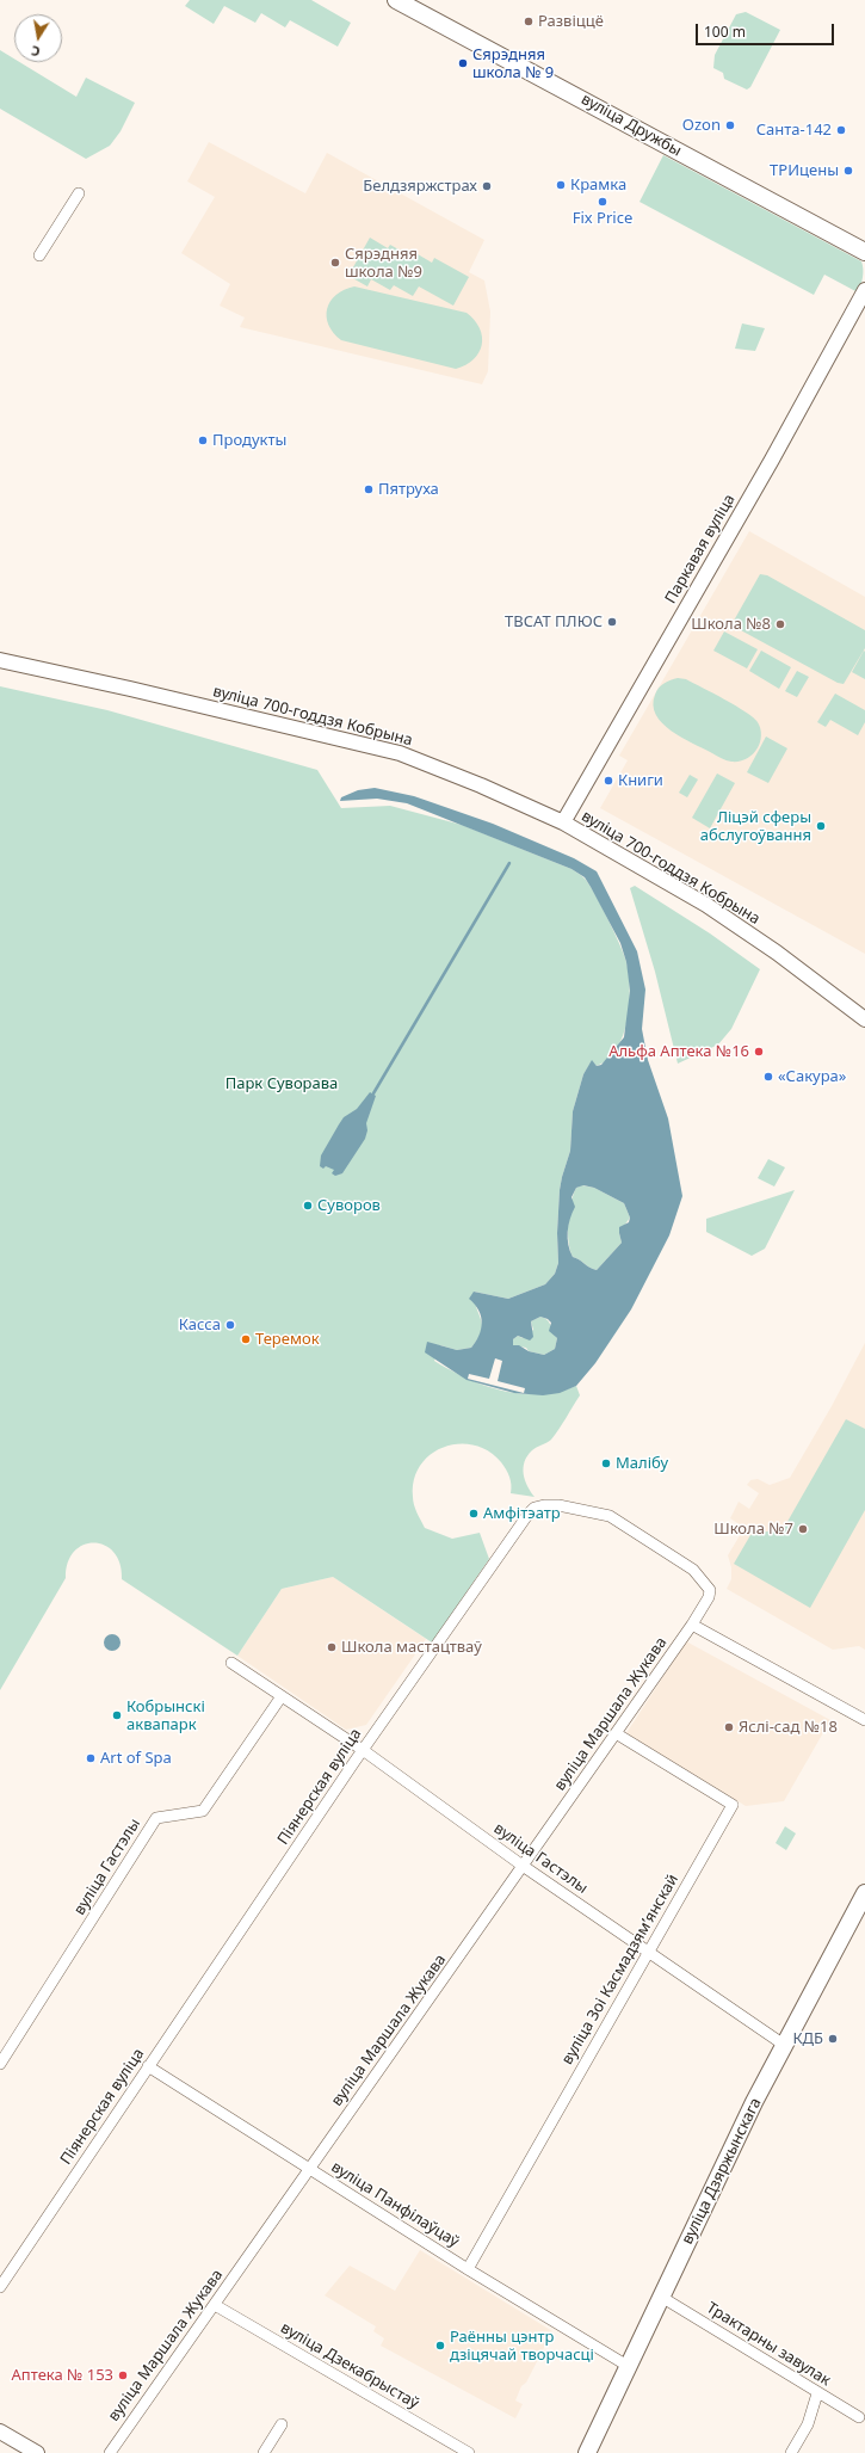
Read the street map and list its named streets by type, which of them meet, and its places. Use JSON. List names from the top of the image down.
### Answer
{
  "streets": {
    "main road": ["вуліца Дружбы", "вуліца Дзяржынскага"],
    "street": [
      "Паркавая вуліца",
      "вуліца 700-годдзя Кобрына",
      "вуліца Маршала Жукава",
      "Піянерская вуліца",
      "вуліца Гастэлы",
      "вуліца Зоі Касмадзямʼянскай",
      "вуліца Панфілаўцаў",
      "Трактарны завулак",
      "вуліца Дзекабрыстаў"
    ]
  },
  "crossings": [
    ["Паркавая вуліца", "вуліца 700-годдзя Кобрына"],
    ["вуліца Маршала Жукава", "Піянерская вуліца"],
    ["вуліца Маршала Жукава", "вуліца Гастэлы"],
    ["вуліца Маршала Жукава", "вуліца Зоі Касмадзямʼянскай"],
    ["вуліца Маршала Жукава", "вуліца Панфілаўцаў"],
    ["вуліца Маршала Жукава", "вуліца Дзекабрыстаў"],
    ["Піянерская вуліца", "вуліца Гастэлы"],
    ["Піянерская вуліца", "вуліца Панфілаўцаў"],
    ["вуліца Гастэлы", "вуліца Зоі Касмадзямʼянскай"],
    ["вуліца Гастэлы", "вуліца Дзяржынскага"],
    ["вуліца Зоі Касмадзямʼянскай", "вуліца Панфілаўцаў"],
    ["вуліца Дзяржынскага", "вуліца Панфілаўцаў"],
    ["вуліца Дзяржынскага", "Трактарны завулак"]
  ],
  "parks": ["Парк Суворава"],
  "places": [
    "Развіццё",
    "Сярэдняя школа № 9",
    "Ozon",
    "Санта-142",
    "ТРИцены",
    "Крамка",
    "Белдзяржстрах",
    "Fix Price",
    "Сярэдняя школа №9",
    "Продукты",
    "Пятруха",
    "ТВСАТ ПЛЮС",
    "Школа №8",
    "Книги",
    "Ліцэй сферы абслугоўвання",
    "Альфа Аптека №16",
    "«Сакура»",
    "Суворов",
    "Касса",
    "Теремок",
    "Малібу",
    "Амфітэатр",
    "Школа №7",
    "Школа мастацтваў",
    "Кобрынскі аквапарк",
    "Яслі-сад №18",
    "Art of Spa",
    "КДБ",
    "Раённы цэнтр дзіцячай творчасці",
    "Аптека № 153"
  ],
  "scale_bar": "100 m",
  "north": "bottom"
}
